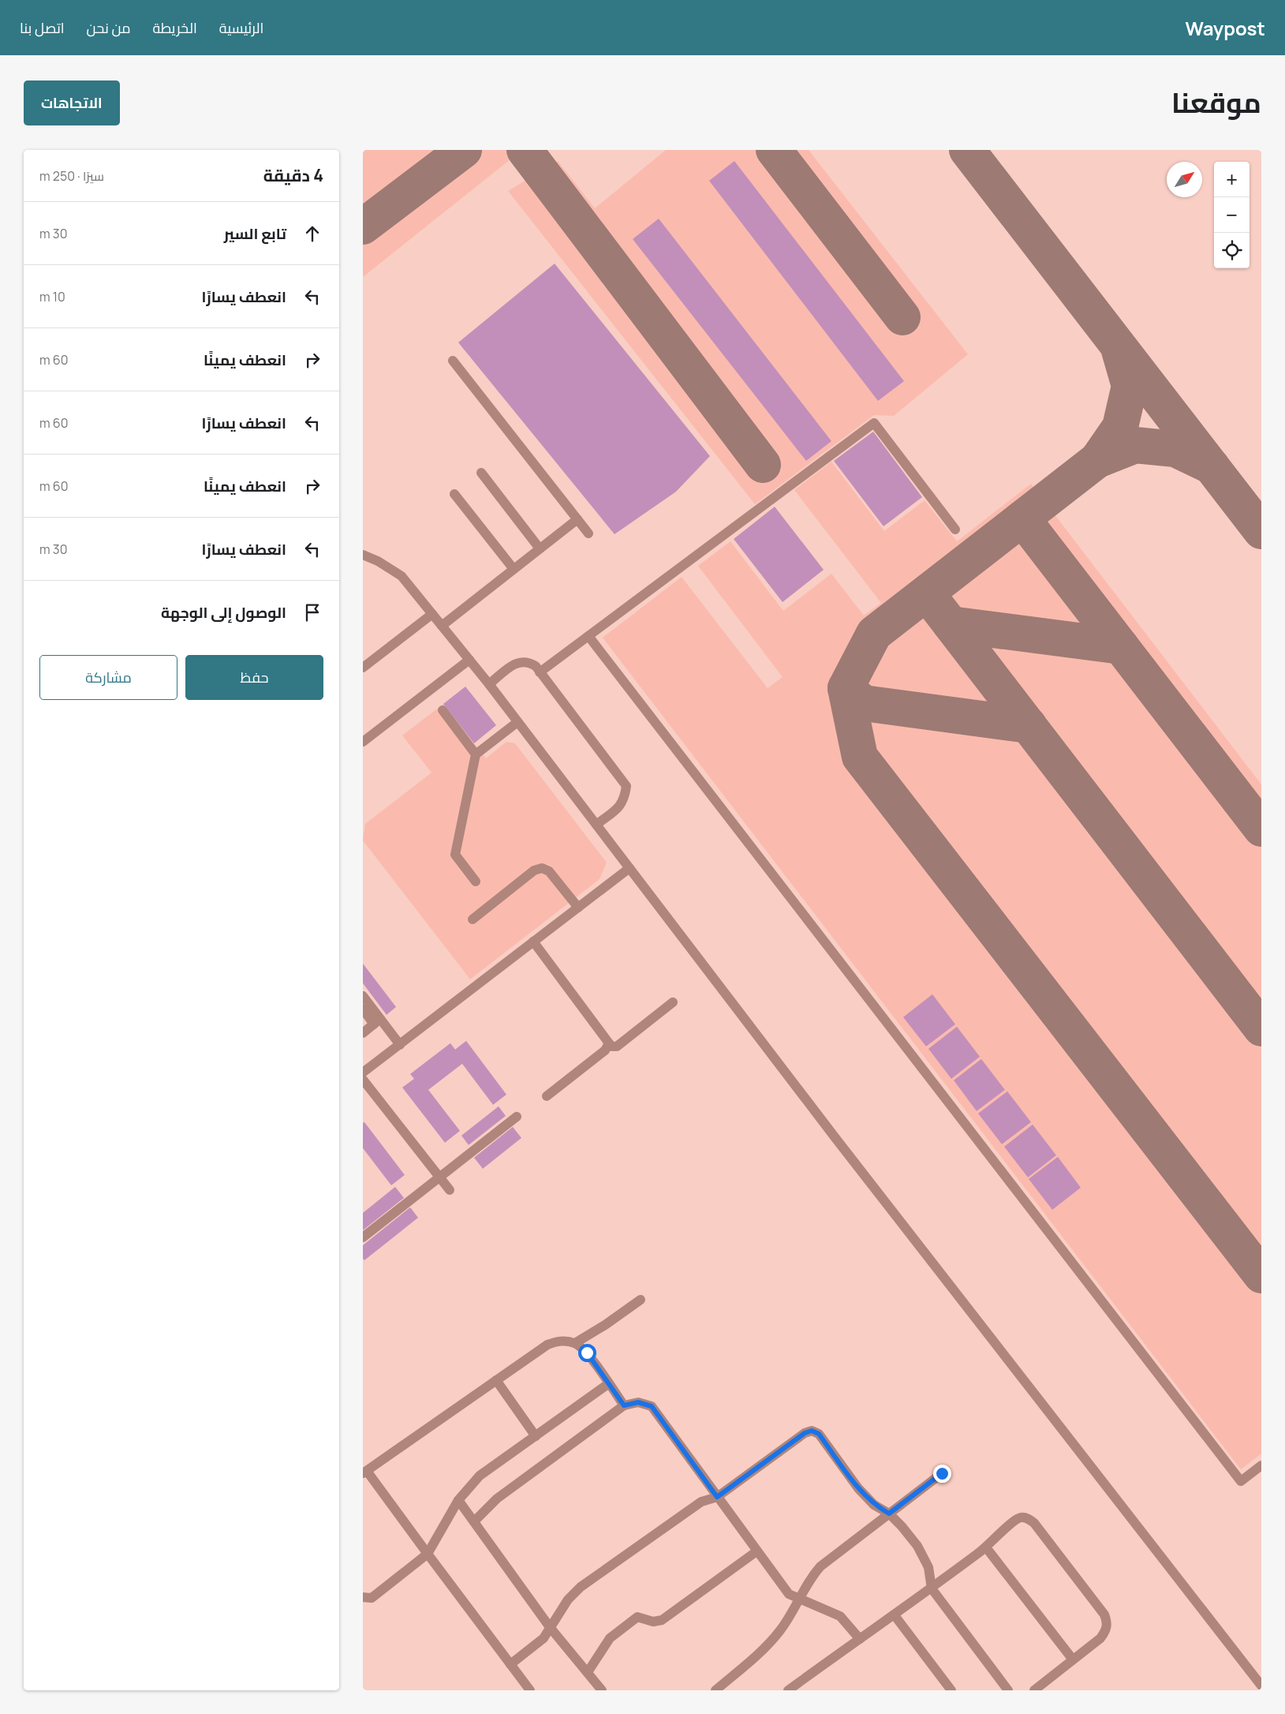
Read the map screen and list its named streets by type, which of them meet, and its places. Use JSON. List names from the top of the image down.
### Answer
{
  "north": "top right",
  "page": {
    "header": "Waypost",
    "nav": [
      "الرئيسية",
      "الخريطة",
      "من نحن",
      "اتصل بنا"
    ],
    "title": "موقعنا",
    "buttons": [
      "الاتجاهات",
      ["حفظ", "مشاركة"]
    ],
    "heading": ["4 دقيقة", "سيرًا · 250 m"],
    "map_buttons": ["+", "−"],
    "list": [
      ["تابع السير", "30 m"],
      ["انعطف يسارًا", "10 m"],
      ["انعطف يمينًا", "60 m"],
      ["انعطف يسارًا", "60 m"],
      ["انعطف يمينًا", "60 m"],
      ["انعطف يسارًا", "30 m"],
      "الوصول إلى الوجهة"
    ]
  }
}
